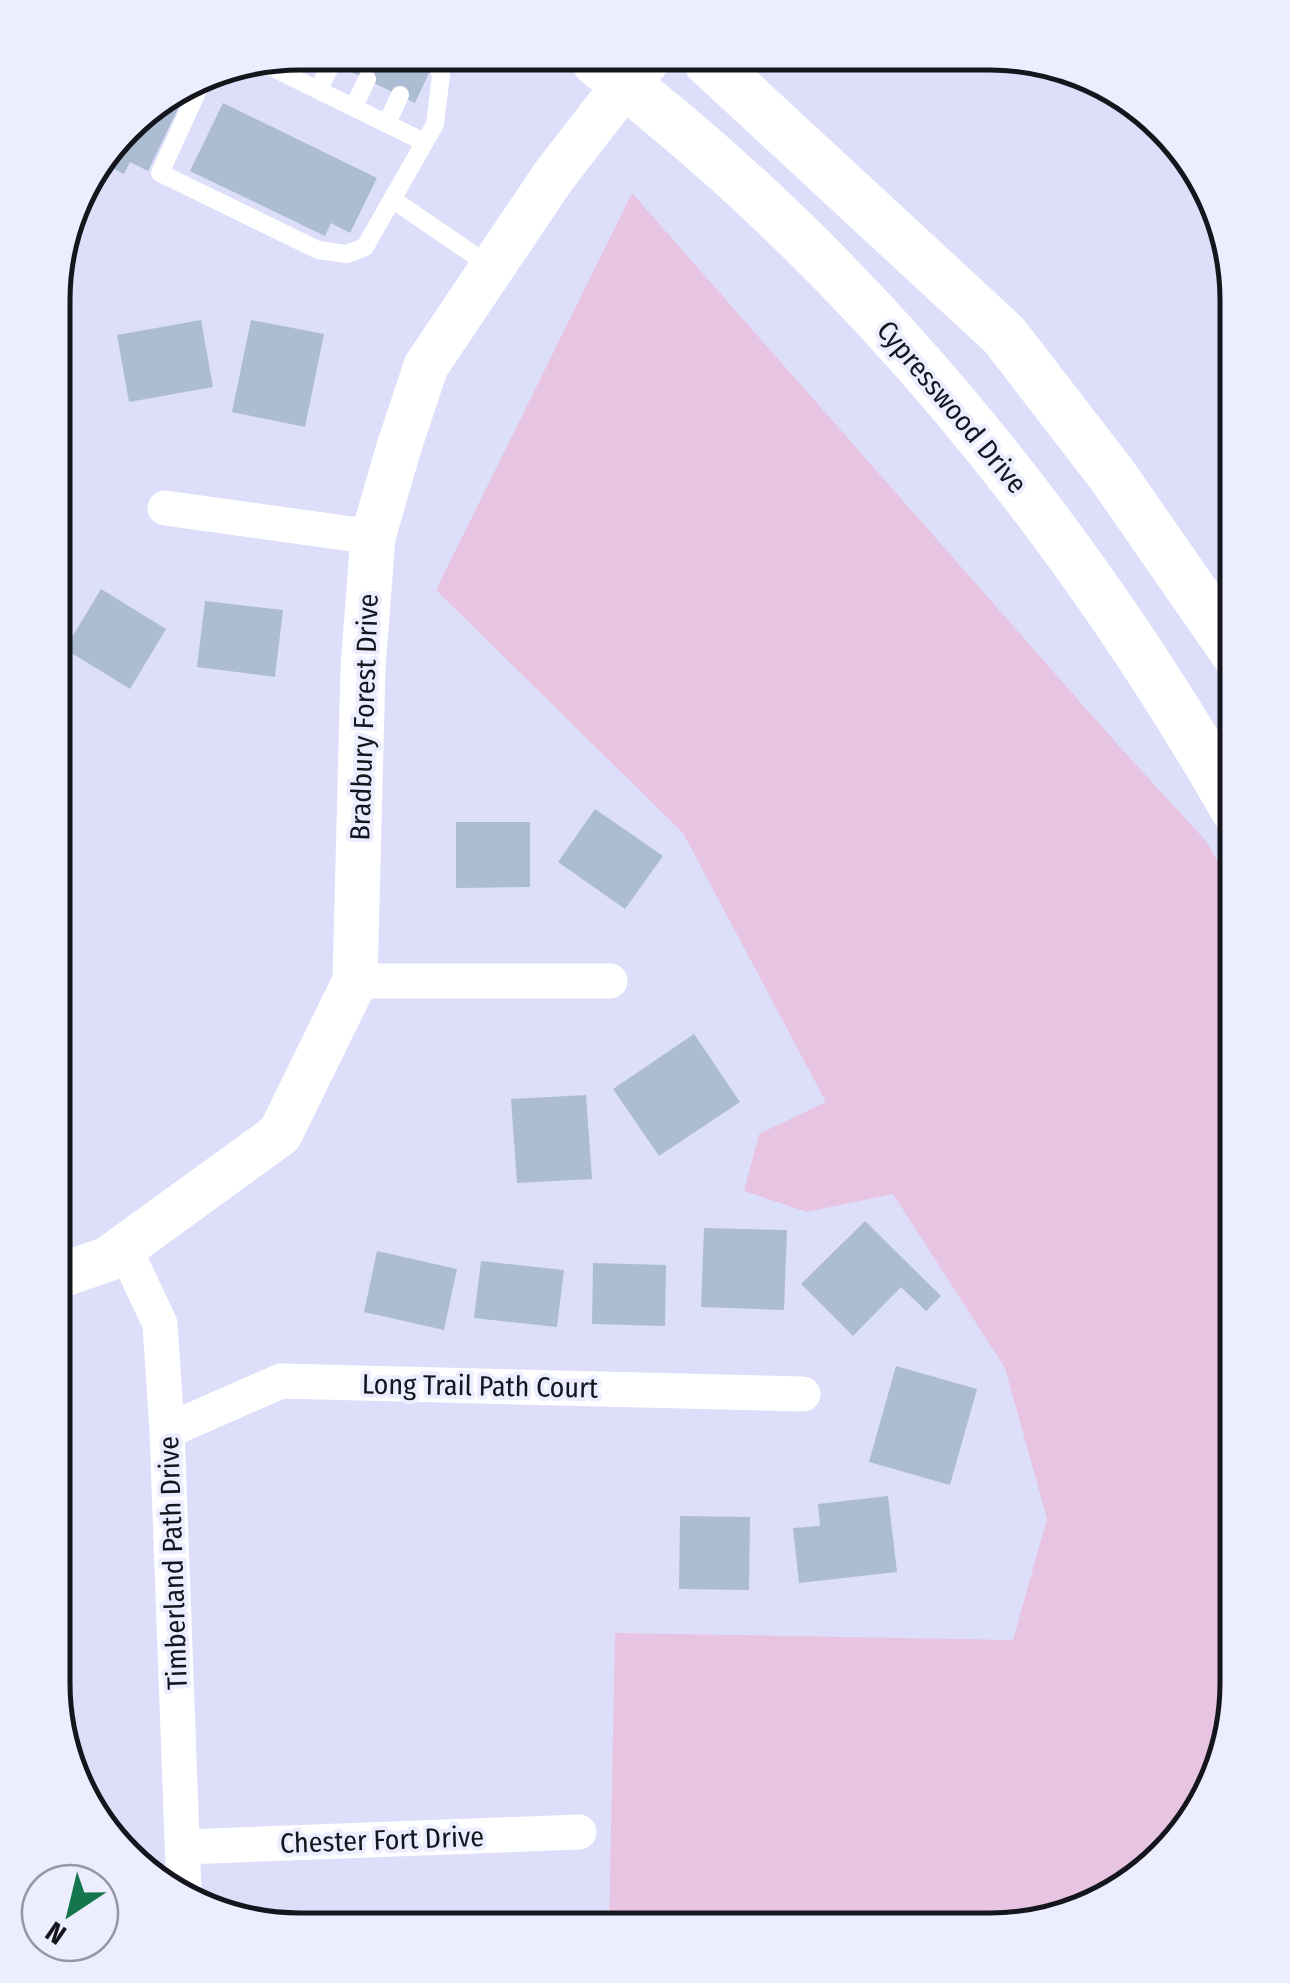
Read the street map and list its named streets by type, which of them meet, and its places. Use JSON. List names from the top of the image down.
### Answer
{
  "streets": {
    "main road": ["Cypresswood Drive"],
    "street": [
      "Bradbury Forest Drive",
      "Long Trail Path Court",
      "Timberland Path Drive",
      "Chester Fort Drive"
    ]
  },
  "crossings": [
    ["Bradbury Forest Drive", "Timberland Path Drive"],
    ["Long Trail Path Court", "Timberland Path Drive"],
    ["Timberland Path Drive", "Chester Fort Drive"]
  ],
  "north": "bottom left"
}
